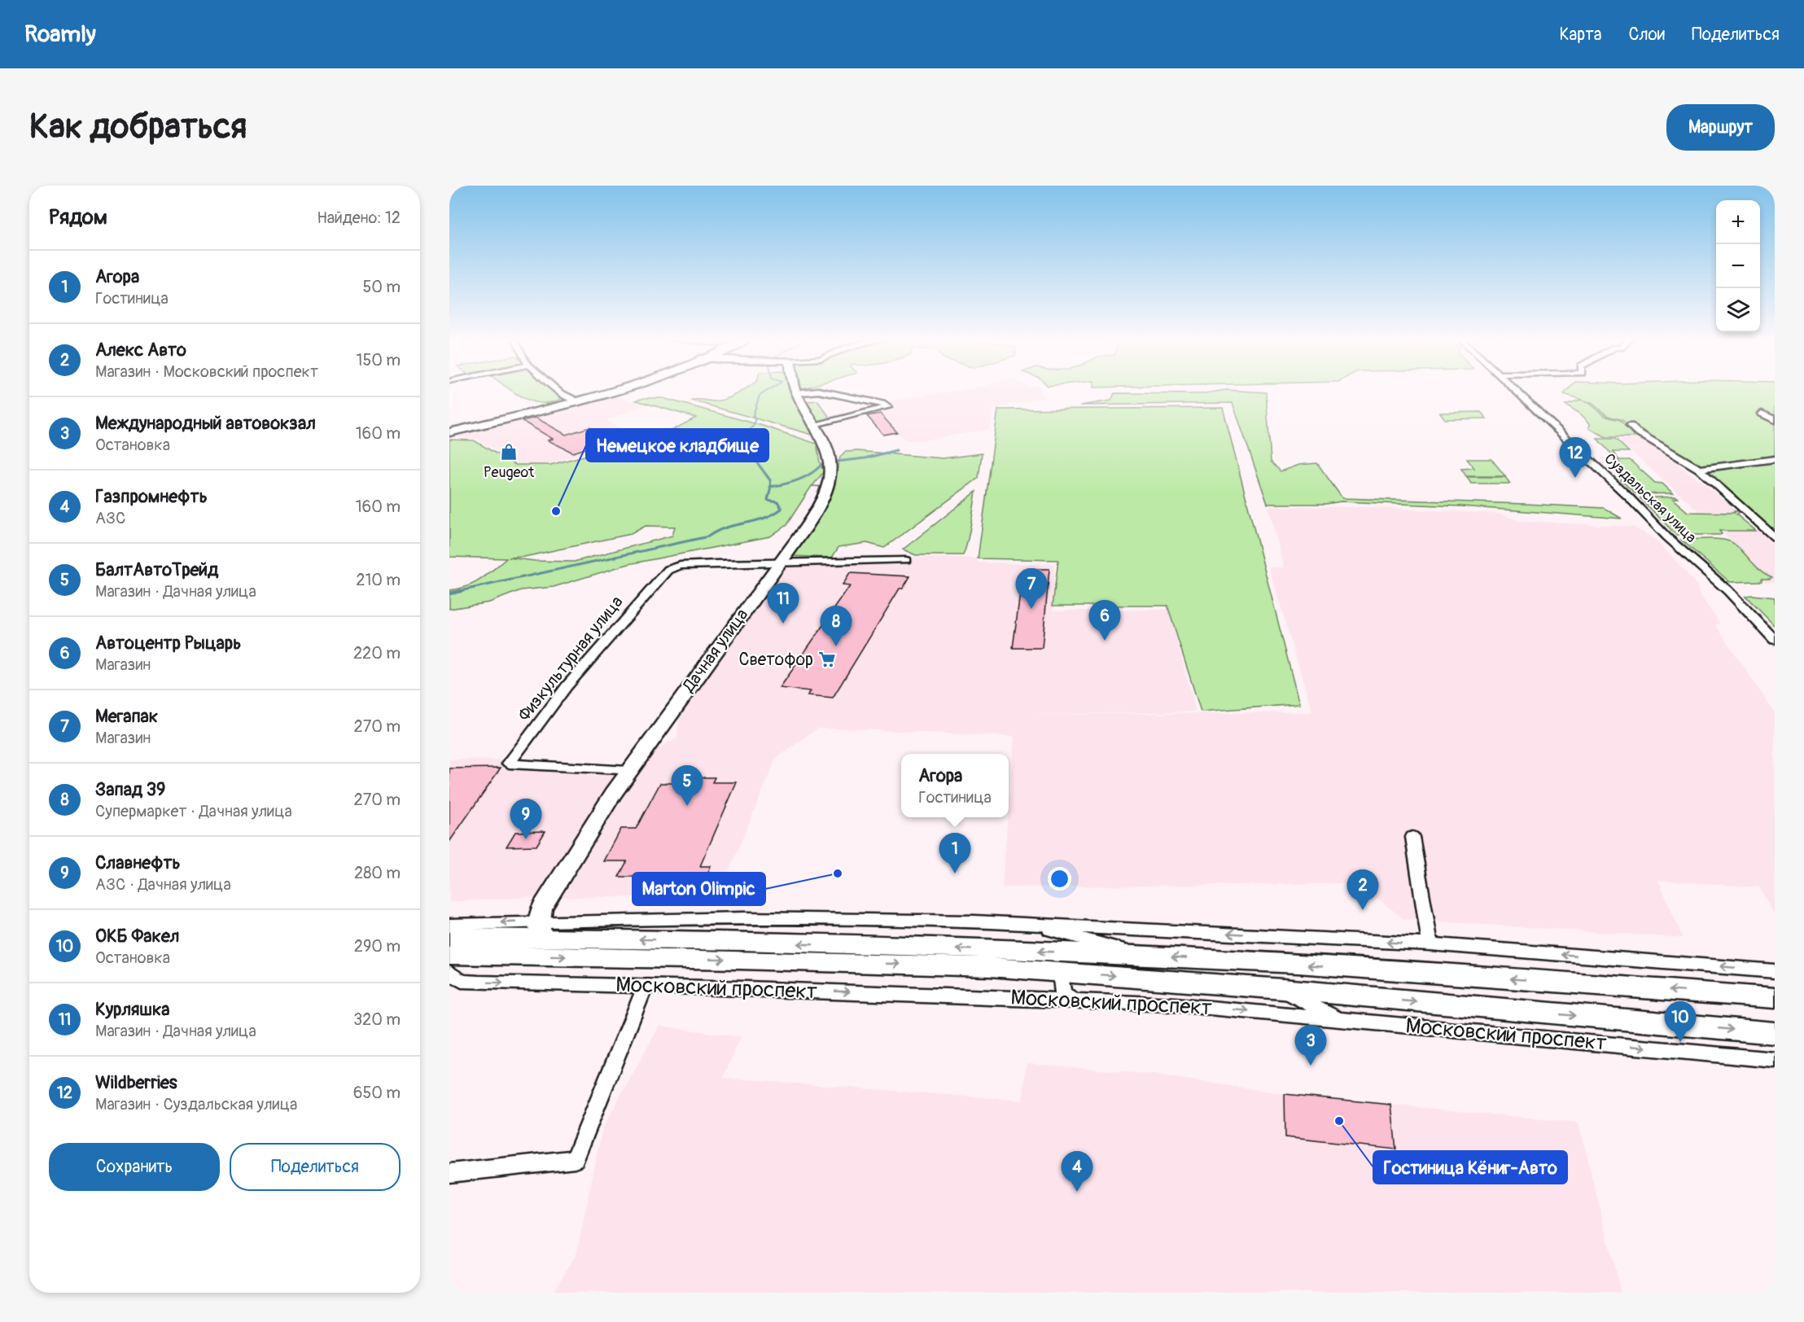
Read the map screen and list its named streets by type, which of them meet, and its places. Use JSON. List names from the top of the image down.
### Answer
{
  "streets": {
    "main road": ["Московский проспект"],
    "street": ["Суздальская улица", "Дачная улица", "Физкультурная улица"]
  },
  "crossings": [
    ["Дачная улица", "Физкультурная улица"]
  ],
  "places": {
    "shop": ["Peugeot"],
    "other": ["Немецкое кладбище", "Marton Olimpic", "Гостиница Кёниг-Авто"],
    "supermarket": ["Светофор"]
  },
  "page": {
    "header": "Roamly",
    "nav": ["Карта", "Слои", "Поделиться"],
    "buttons": [
      "Маршрут",
      ["Сохранить", "Поделиться"]
    ],
    "title": "Как добраться",
    "heading": ["Рядом", "Найдено: 12"],
    "map_buttons": ["+", "−"],
    "list": [
      {
        "mark": "1",
        "name": "Агора",
        "note": "Гостиница",
        "value": "50 m"
      },
      {
        "mark": "2",
        "name": "Алекс Авто",
        "note": "Магазин · Московский проспект",
        "value": "150 m"
      },
      {
        "mark": "3",
        "name": "Международный автовокзал",
        "note": "Остановка",
        "value": "160 m"
      },
      {
        "mark": "4",
        "name": "Газпромнефть",
        "note": "АЗС",
        "value": "160 m"
      },
      {
        "mark": "5",
        "name": "БалтАвтоТрейд",
        "note": "Магазин · Дачная улица",
        "value": "210 m"
      },
      {
        "mark": "6",
        "name": "Автоцентр Рыцарь",
        "note": "Магазин",
        "value": "220 m"
      },
      {
        "mark": "7",
        "name": "Мегапак",
        "note": "Магазин",
        "value": "270 m"
      },
      {
        "mark": "8",
        "name": "Запад 39",
        "note": "Супермаркет · Дачная улица",
        "value": "270 m"
      },
      {
        "mark": "9",
        "name": "Славнефть",
        "note": "АЗС · Дачная улица",
        "value": "280 m"
      },
      {
        "mark": "10",
        "name": "ОКБ Факел",
        "note": "Остановка",
        "value": "290 m"
      },
      {
        "mark": "11",
        "name": "Курляшка",
        "note": "Магазин · Дачная улица",
        "value": "320 m"
      },
      {
        "mark": "12",
        "name": "Wildberries",
        "note": "Магазин · Суздальская улица",
        "value": "650 m"
      }
    ],
    "pins": [
      "12",
      "7",
      "11",
      "6",
      "8",
      "5",
      "9",
      "1",
      "2",
      "10",
      "3",
      "4"
    ],
    "popup": ["Агора", "Гостиница"]
  }
}
